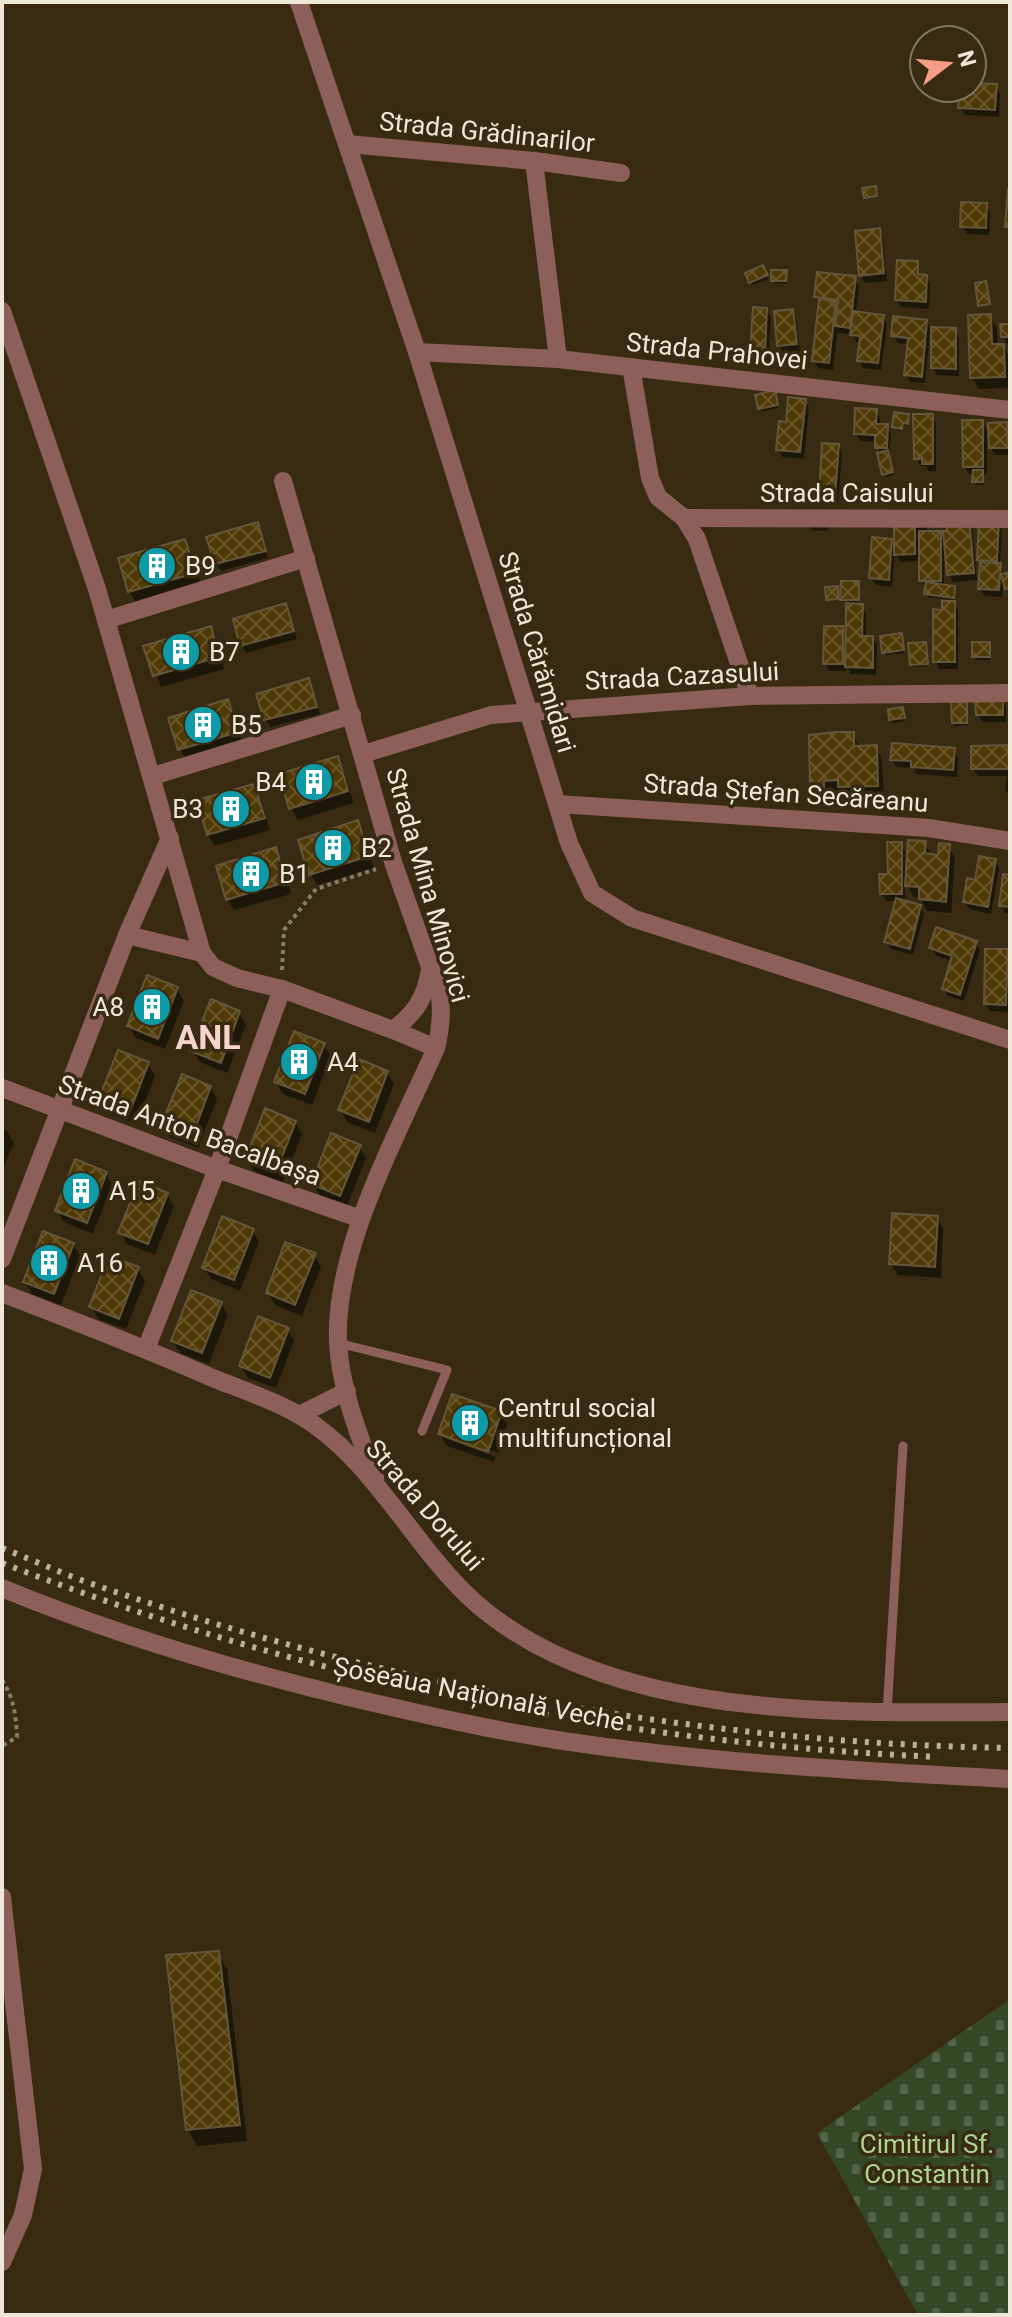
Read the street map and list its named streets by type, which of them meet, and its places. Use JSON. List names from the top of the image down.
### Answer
{
  "streets": {
    "street": [
      "Strada Grădinarilor",
      "Strada Prahovei",
      "Strada Caisului",
      "Strada Cărămidari",
      "Strada Cazasului",
      "Strada Ștefan Secăreanu",
      "Strada Mina Minovici",
      "Strada Anton Bacalbașa",
      "Strada Dorului",
      "Șoseaua Națională Veche"
    ]
  },
  "crossings": [
    ["Strada Grădinarilor", "Strada Cărămidari"],
    ["Strada Prahovei", "Strada Cărămidari"],
    ["Strada Cărămidari", "Strada Cazasului"],
    ["Strada Cărămidari", "Strada Ștefan Secăreanu"],
    ["Strada Cazasului", "Strada Mina Minovici"],
    ["Strada Mina Minovici", "Strada Anton Bacalbașa"],
    ["Strada Mina Minovici", "Strada Dorului"]
  ],
  "districts": ["ANL"],
  "parks": ["Cimitirul Sf. Constantin"],
  "places": {
    "building": [
      "B9",
      "B7",
      "B5",
      "B4",
      "B3",
      "B2",
      "B1",
      "A8",
      "A4",
      "A15",
      "A16",
      "Centrul social multifuncțional"
    ]
  },
  "north": "right"
}
